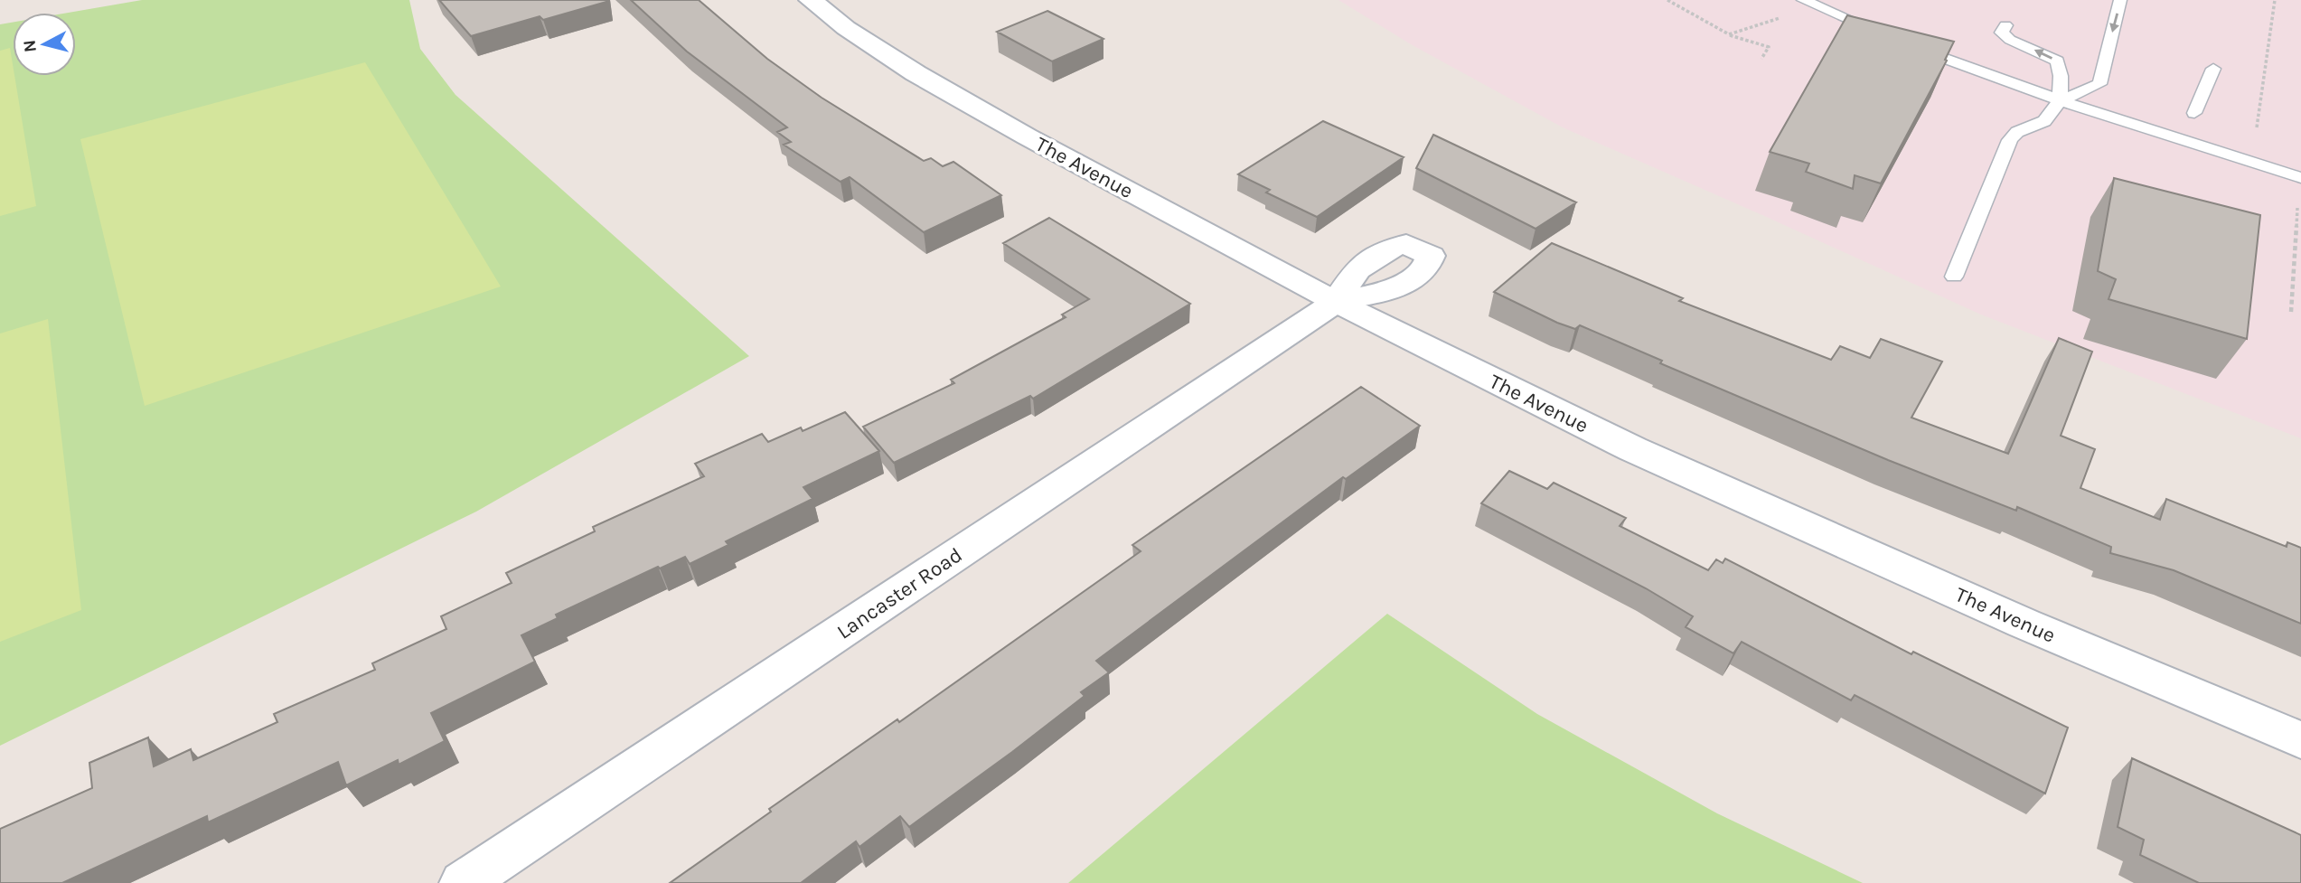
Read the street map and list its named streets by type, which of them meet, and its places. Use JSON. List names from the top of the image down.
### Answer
{
  "streets": {
    "street": ["The Avenue", "Lancaster Road"]
  },
  "crossings": [
    ["The Avenue", "Lancaster Road"]
  ],
  "north": "left"
}
